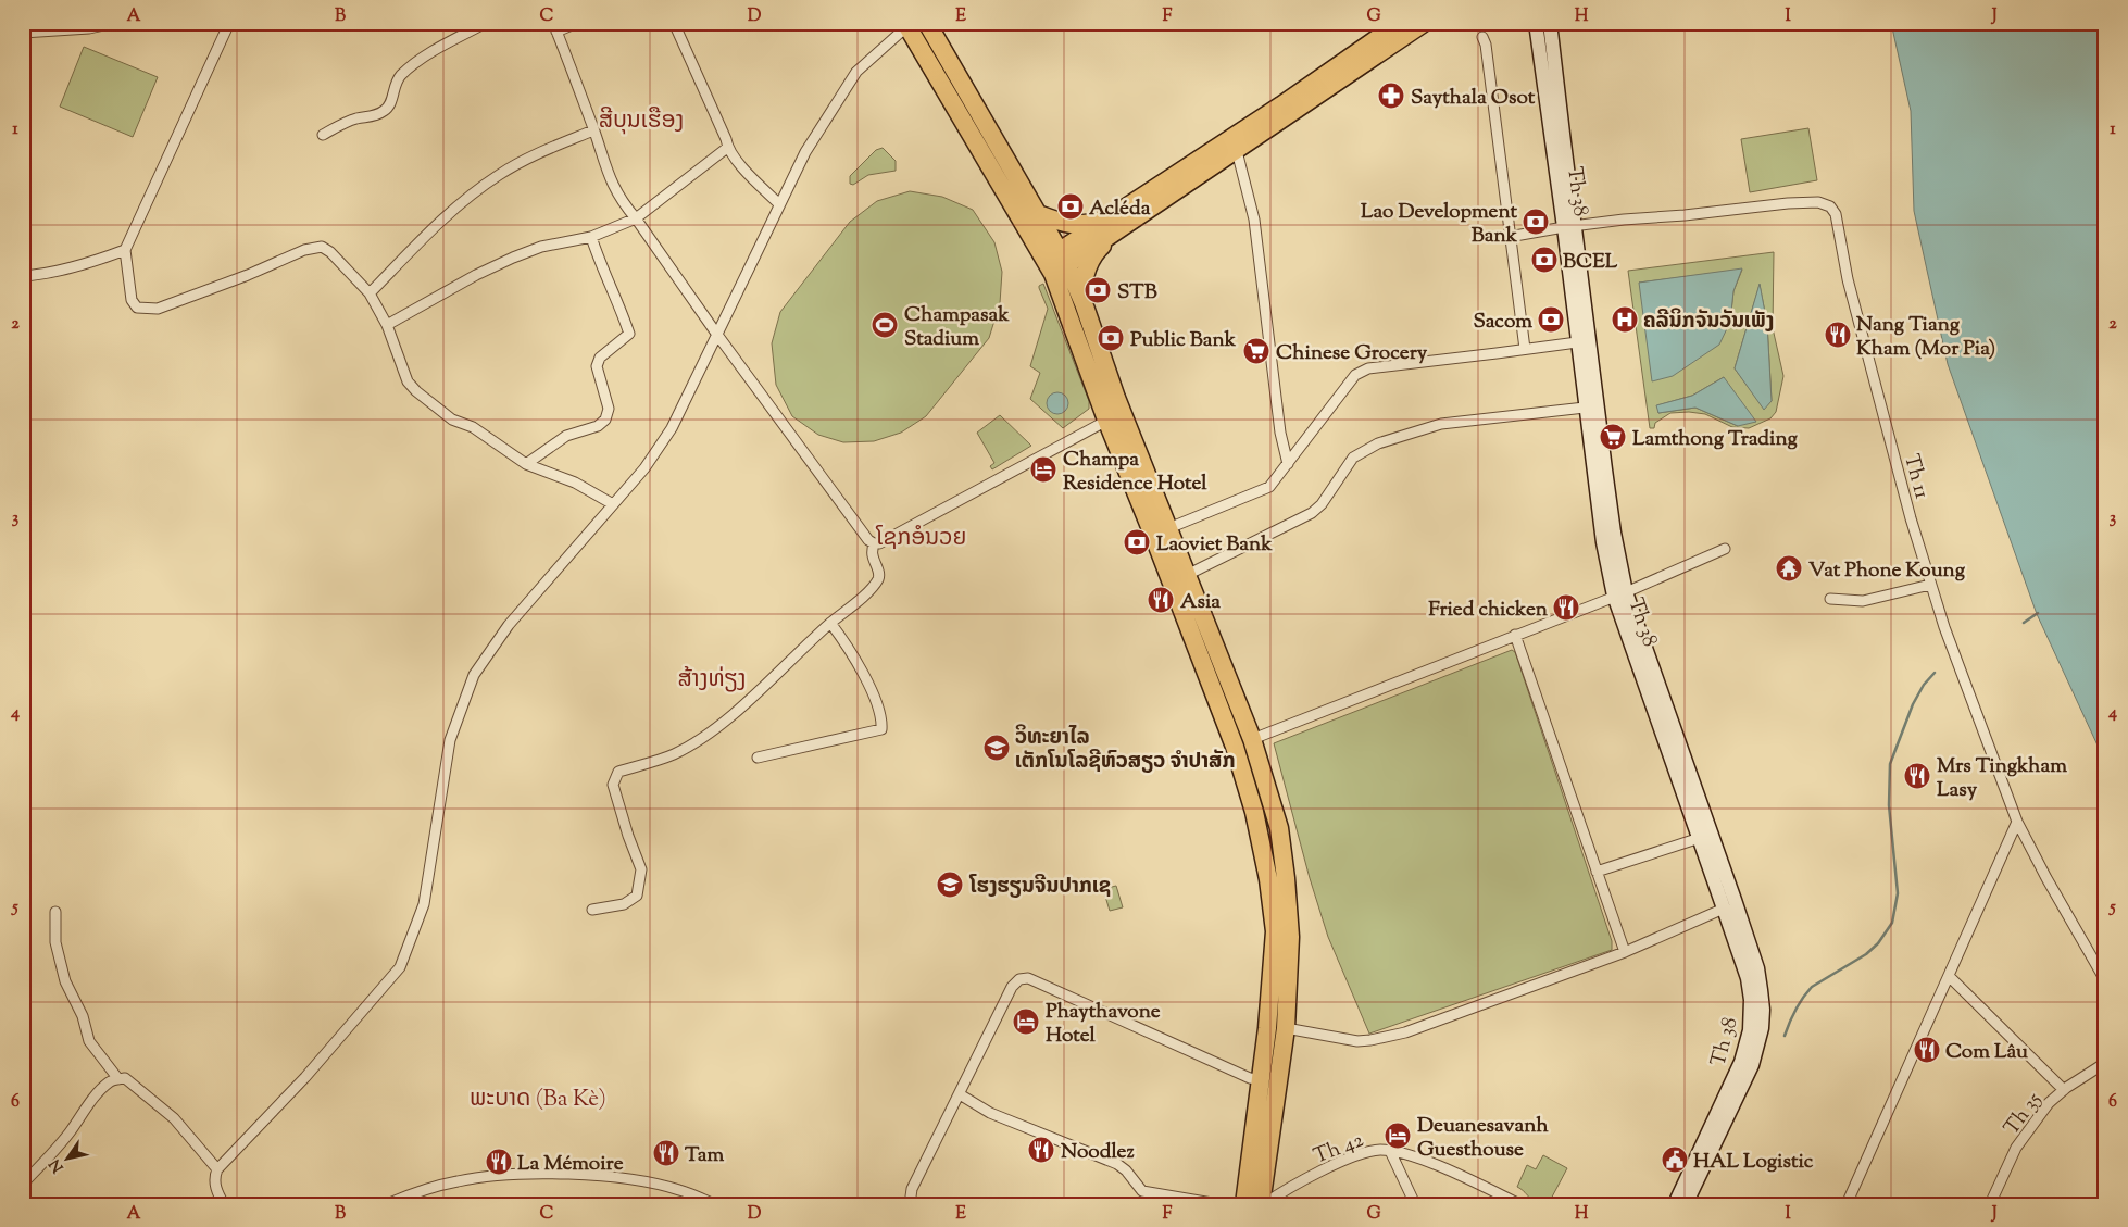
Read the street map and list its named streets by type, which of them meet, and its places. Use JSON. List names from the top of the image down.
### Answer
{
  "streets": {
    "street": [
      "Th 38",
      "Th 11",
      "Th 35",
      "Th 42"
    ]
  },
  "crossings": [
    ["Th 38", "Th 11"]
  ],
  "districts": [
    "ສີບຸນເຮືອງ",
    "ໂຊກອໍນວຍ",
    "ສ້າງທ່ຽງ",
    "ພະບາດ (Ba Kè)"
  ],
  "places": {
    "pharmacy": ["Saythala Osot"],
    "bank": [
      "Acléda",
      "Lao Development Bank",
      "BCEL",
      "STB",
      "Sacom",
      "Public Bank",
      "Laoviet Bank"
    ],
    "hospital": ["ຄລີນິກຈັນວັນເພັງ"],
    "sports": ["Champasak Stadium"],
    "restaurant": [
      "Nang Tiang Kham (Mor Pia)",
      "Asia",
      "Fried chicken",
      "Mrs Tingkham Lasy",
      "Com Lâu",
      "Noodlez",
      "Tam",
      "La Mémoire"
    ],
    "supermarket": ["Chinese Grocery", "Lamthong Trading"],
    "hotel": ["Champa Residence Hotel", "Phaythavone Hotel", "Deuanesavanh Guesthouse"],
    "temple": ["Vat Phone Koung"],
    "school or university": ["ວິທະຍາໄລ ເຕັກໂນໂລຊີຫົວສຽວ ຈຳປາສັກ", "ໂຮງຮຽນຈີນປາກເຊ"],
    "public building": ["HAL Logistic"]
  },
  "north": "bottom left",
  "grid": {
    "columns": [
      "A",
      "B",
      "C",
      "D",
      "E",
      "F",
      "G",
      "H",
      "I",
      "J"
    ],
    "rows": [
      "1",
      "2",
      "3",
      "4",
      "5",
      "6"
    ]
  }
}
